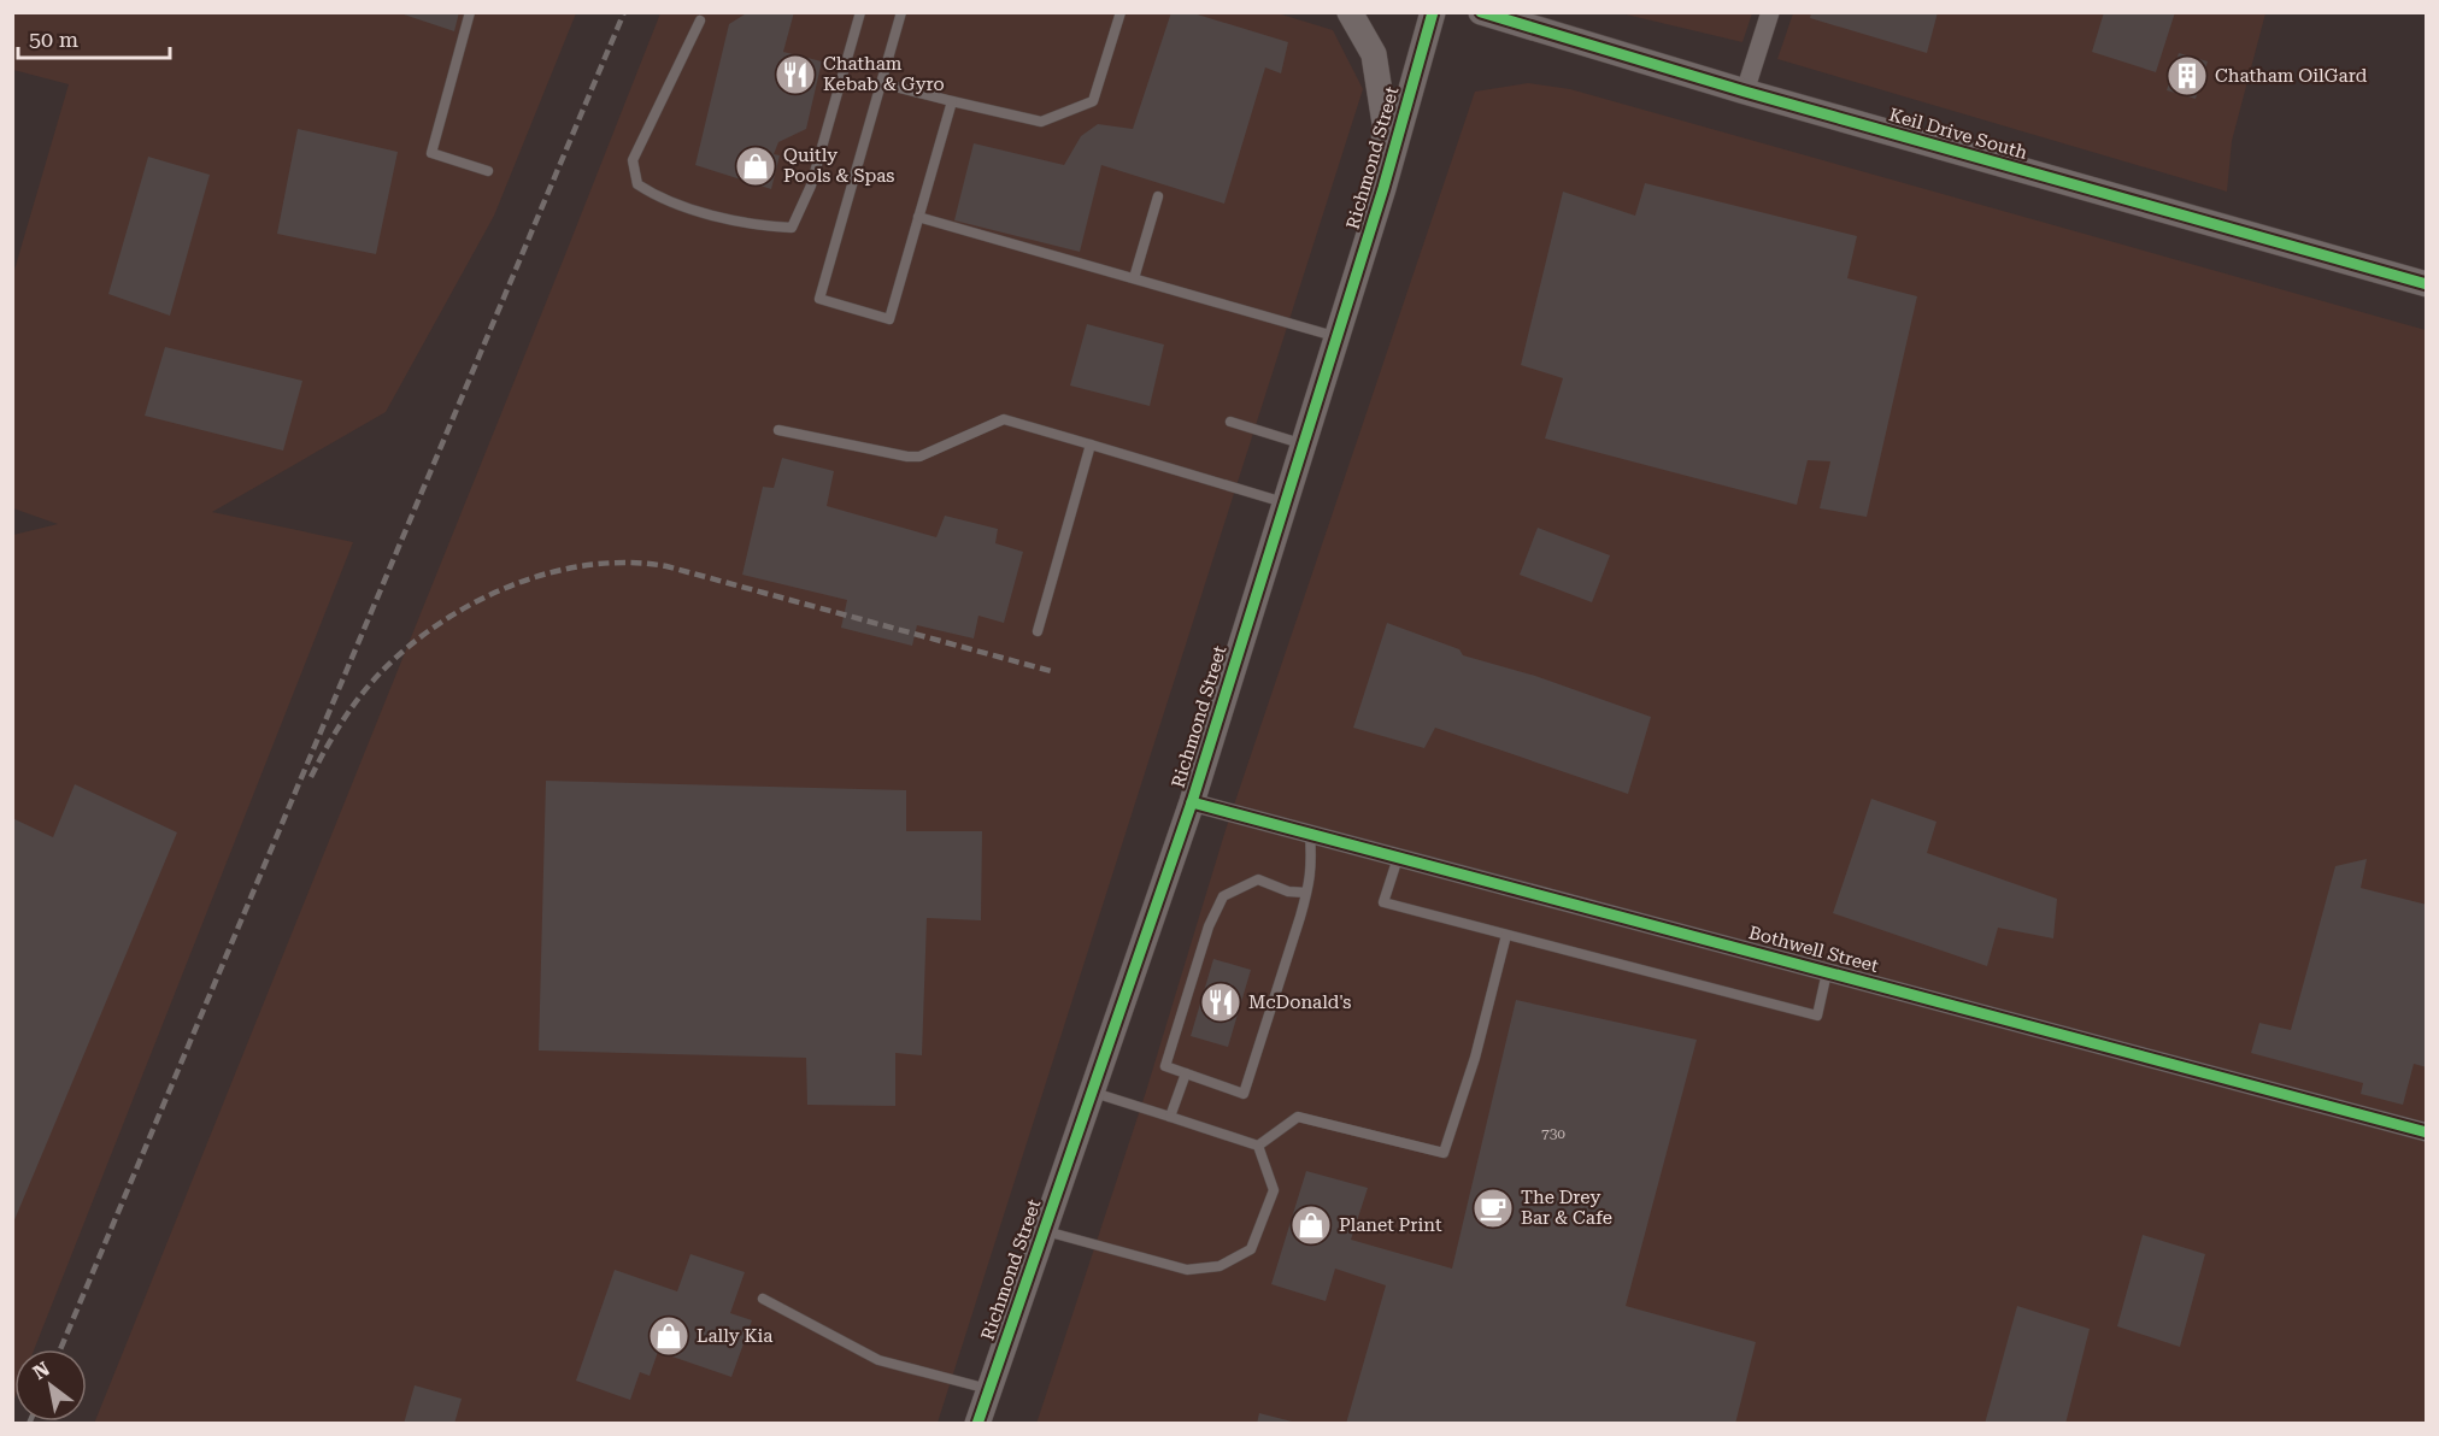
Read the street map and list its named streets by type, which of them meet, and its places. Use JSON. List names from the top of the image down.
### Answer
{
  "streets": {
    "main road": ["Keil Drive South", "Richmond Street"],
    "street": ["Bothwell Street"]
  },
  "crossings": [
    ["Richmond Street", "Bothwell Street"]
  ],
  "places": {
    "restaurant": ["Chatham Kebab & Gyro", "McDonald's"],
    "building": ["Chatham OilGard"],
    "shop": ["Quitly Pools & Spas", "Planet Print", "Lally Kia"],
    "cafe": ["The Drey Bar & Cafe"]
  },
  "house_numbers": ["730"],
  "scale_bar": "50 m",
  "north": "top left"
}
